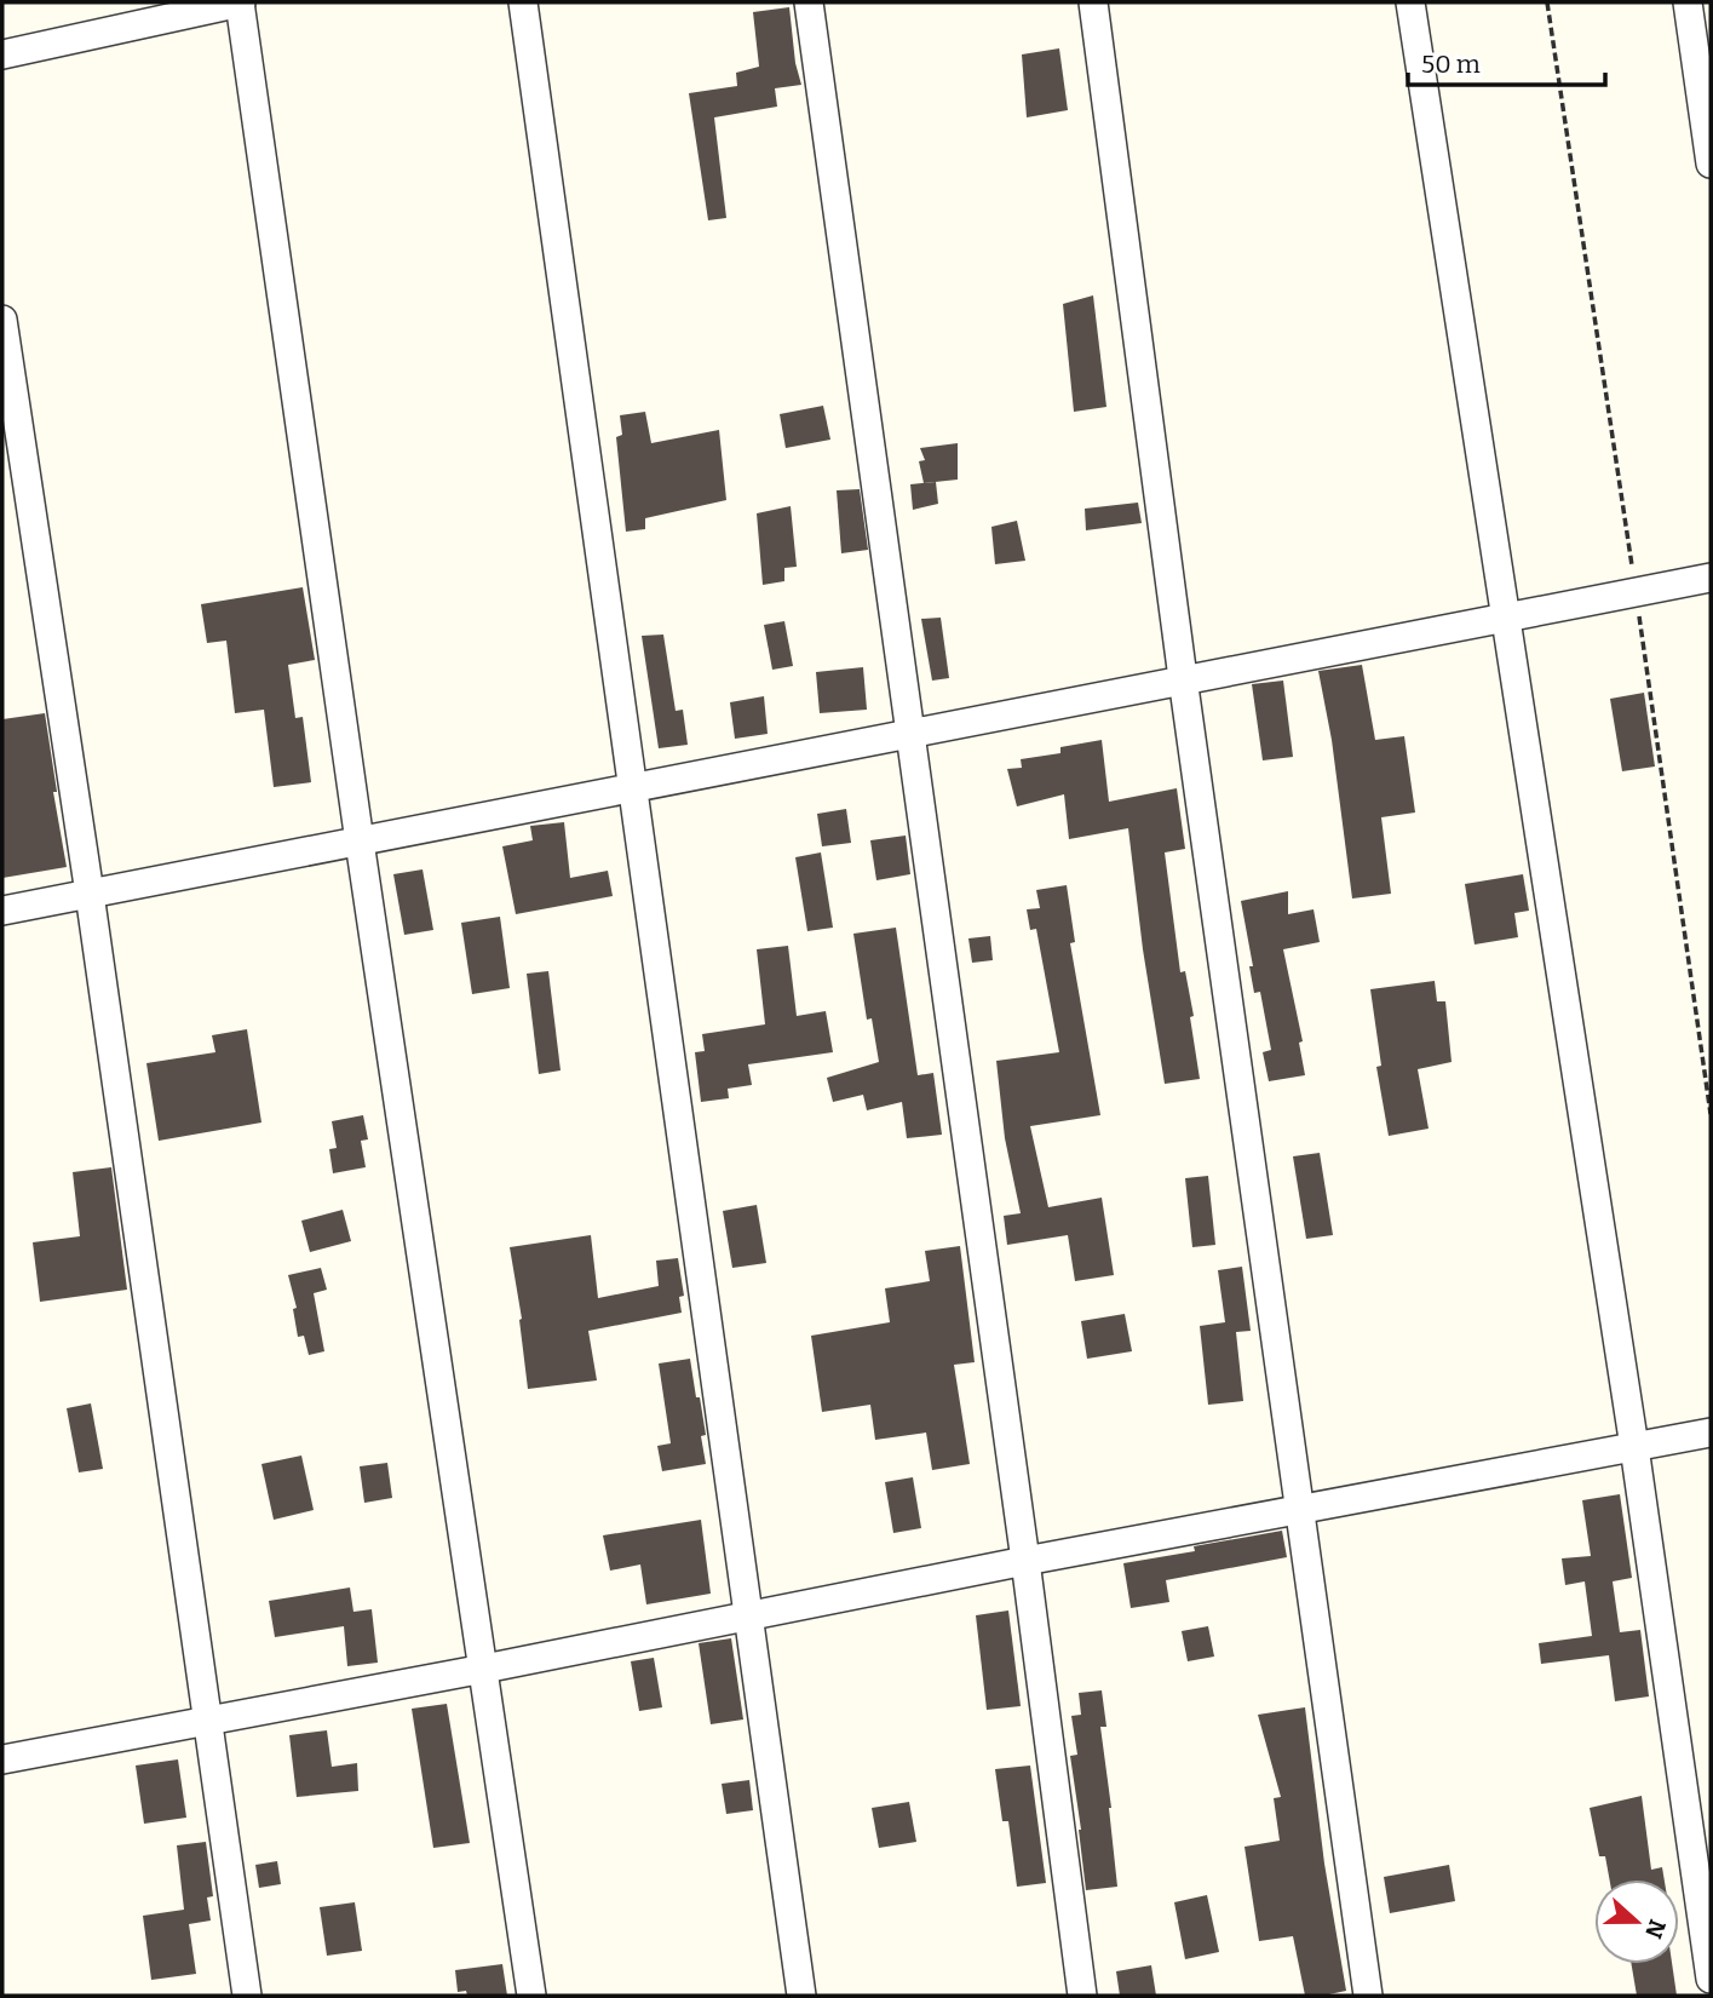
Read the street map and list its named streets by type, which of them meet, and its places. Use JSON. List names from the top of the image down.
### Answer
{
  "scale_bar": "50 m",
  "north": "right"
}
